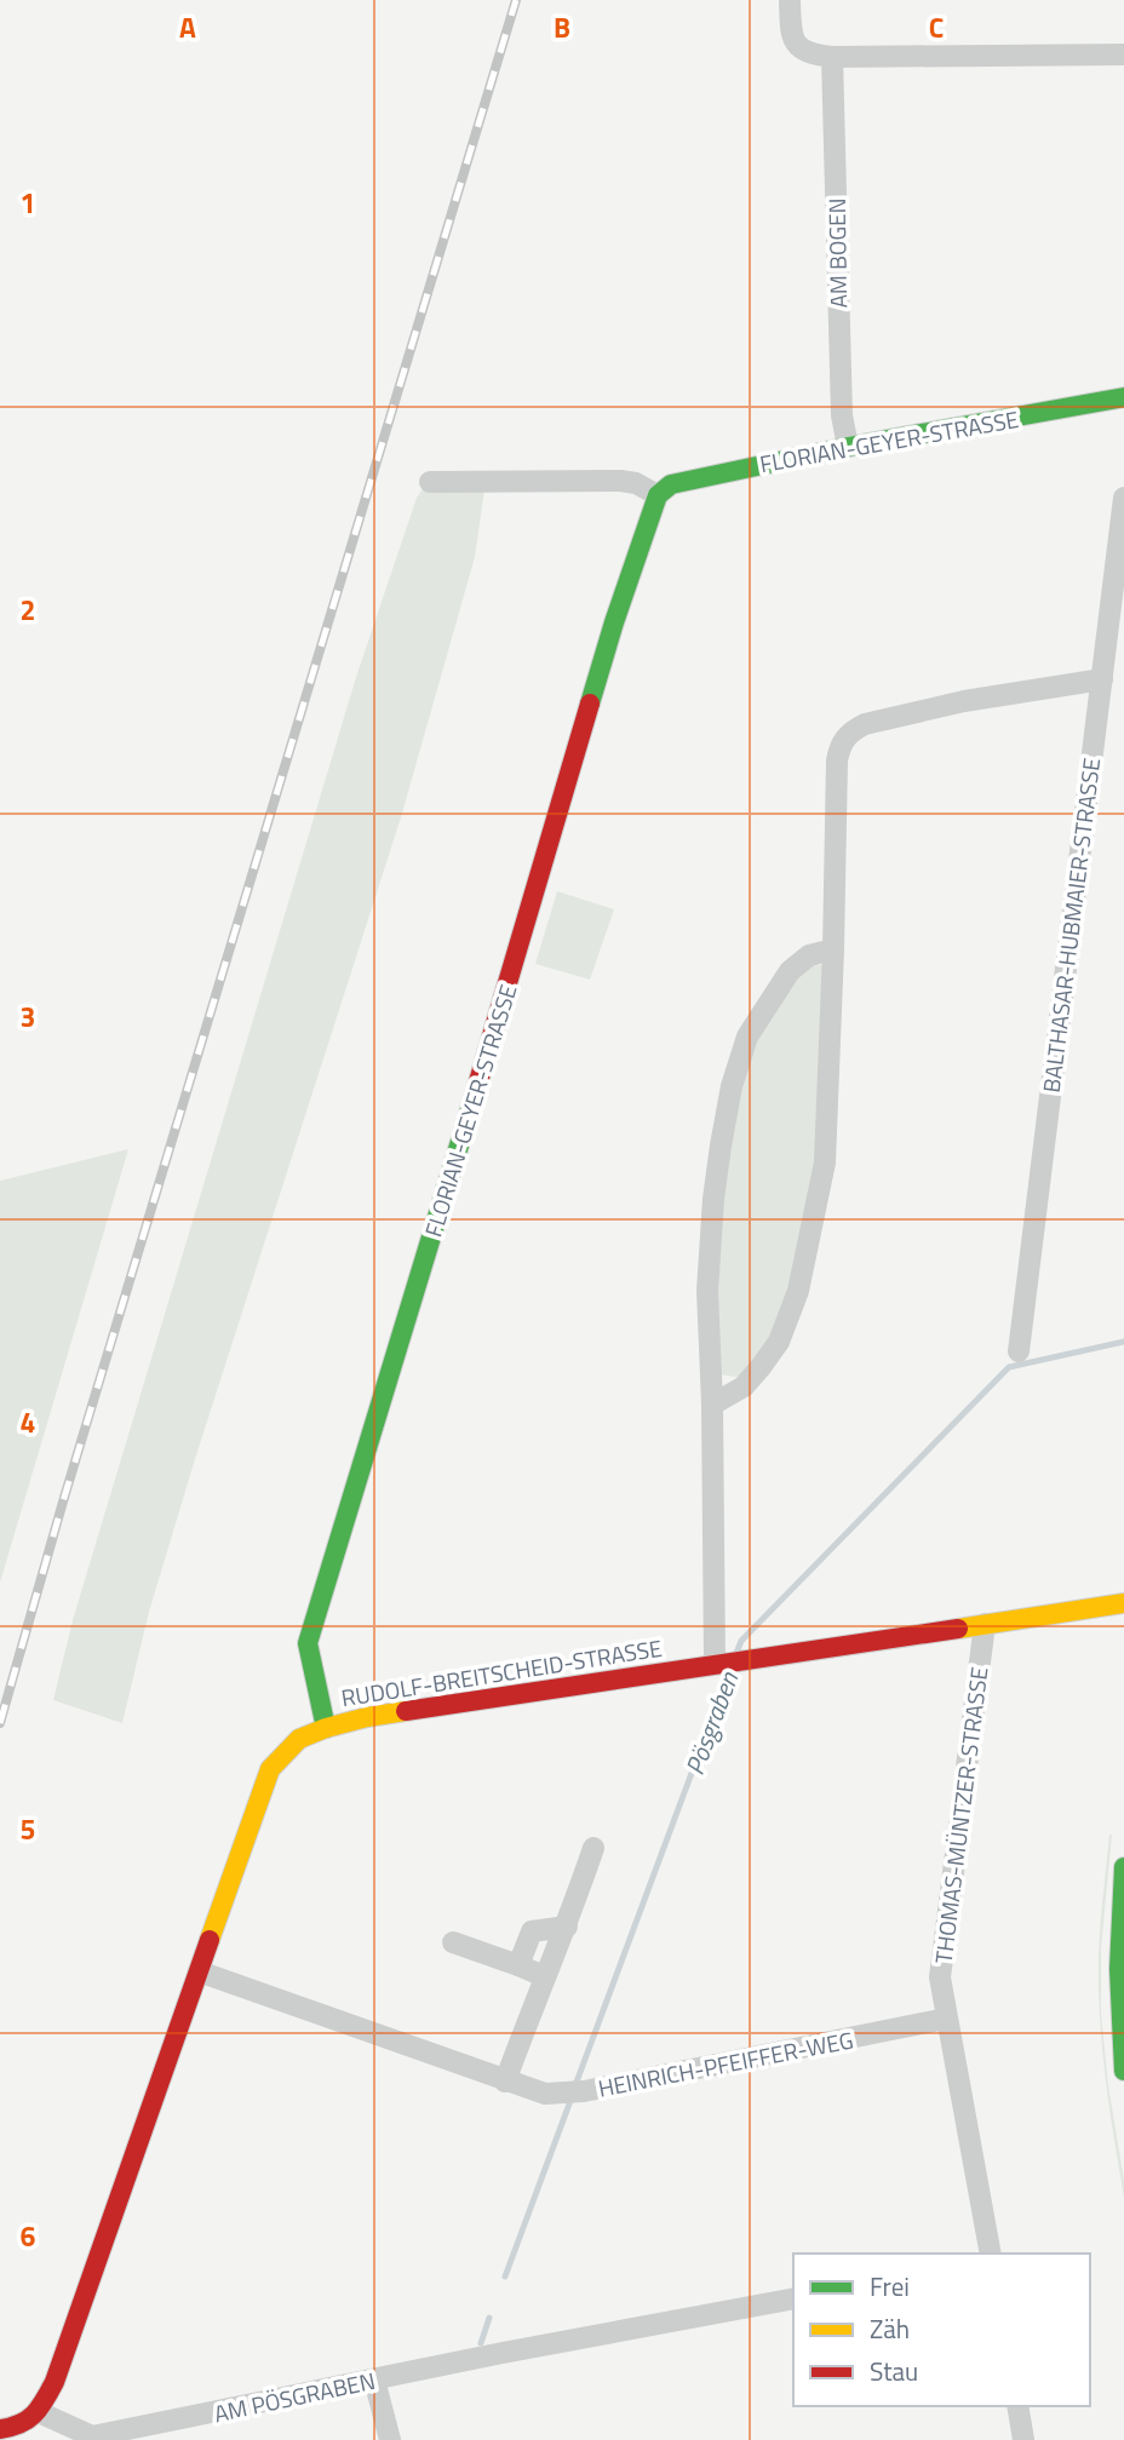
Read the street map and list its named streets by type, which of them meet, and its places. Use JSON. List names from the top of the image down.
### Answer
{
  "streets": {
    "street": [
      "AM BOGEN",
      "FLORIAN-GEYER-STRASSE",
      "BALTHASAR-HUBMAIER-STRASSE",
      "RUDOLF-BREITSCHEID-STRASSE",
      "THOMAS-MÜNTZER-STRASSE",
      "HEINRICH-PFEIFFER-WEG",
      "AM PÖSGRABEN"
    ]
  },
  "crossings": [
    ["AM BOGEN", "FLORIAN-GEYER-STRASSE"],
    ["FLORIAN-GEYER-STRASSE", "RUDOLF-BREITSCHEID-STRASSE"],
    ["RUDOLF-BREITSCHEID-STRASSE", "THOMAS-MÜNTZER-STRASSE"],
    ["RUDOLF-BREITSCHEID-STRASSE", "HEINRICH-PFEIFFER-WEG"],
    ["RUDOLF-BREITSCHEID-STRASSE", "AM PÖSGRABEN"],
    ["THOMAS-MÜNTZER-STRASSE", "HEINRICH-PFEIFFER-WEG"]
  ],
  "water": ["Pösgraben"],
  "legend": ["Frei", "Zäh", "Stau"],
  "grid": {
    "columns": ["A", "B", "C"],
    "rows": [
      "1",
      "2",
      "3",
      "4",
      "5",
      "6"
    ]
  }
}
